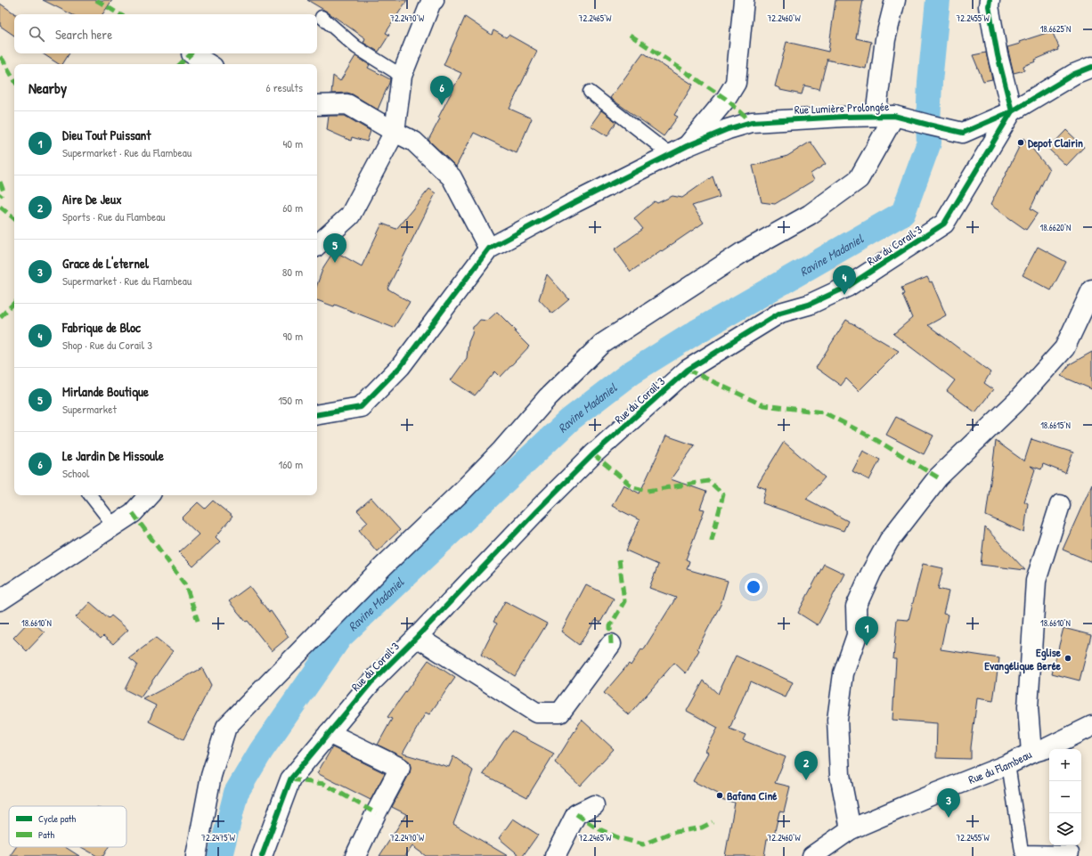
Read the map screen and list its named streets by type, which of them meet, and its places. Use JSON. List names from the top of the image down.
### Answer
{
  "streets": {
    "street": ["Rue Lumière Prolongée", "Rue du Corail 3", "Rue du Flambeau"]
  },
  "crossings": [
    ["Rue Lumière Prolongée", "Rue du Corail 3"]
  ],
  "water": ["Ravine Madaniel"],
  "places": ["Depot Clairin", "Eglise Evangélique Berée", "Bafana Ciné"],
  "legend": ["Cycle path", "Path"],
  "page": {
    "search": "Search here",
    "heading": ["Nearby", "6 results"],
    "pins": [
      "6",
      "5",
      "4",
      "1",
      "2",
      "3"
    ],
    "list": [
      {
        "mark": "1",
        "name": "Dieu Tout Puissant",
        "note": "Supermarket · Rue du Flambeau",
        "value": "40 m"
      },
      {
        "mark": "2",
        "name": "Aire De Jeux",
        "note": "Sports · Rue du Flambeau",
        "value": "60 m"
      },
      {
        "mark": "3",
        "name": "Grace de L'eternel",
        "note": "Supermarket · Rue du Flambeau",
        "value": "80 m"
      },
      {
        "mark": "4",
        "name": "Fabrique de Bloc",
        "note": "Shop · Rue du Corail 3",
        "value": "90 m"
      },
      {
        "mark": "5",
        "name": "Mirlande Boutique",
        "note": "Supermarket",
        "value": "150 m"
      },
      {
        "mark": "6",
        "name": "Le Jardin De Missoule",
        "note": "School",
        "value": "160 m"
      }
    ],
    "map_buttons": ["+", "−"]
  },
  "coordinates": [
    "72.2470°W",
    "72.2465°W",
    "72.2460°W",
    "72.2455°W",
    "18.6625°N",
    "18.6620°N",
    "18.6615°N",
    "18.6610°N",
    "72.2475°W"
  ]
}
